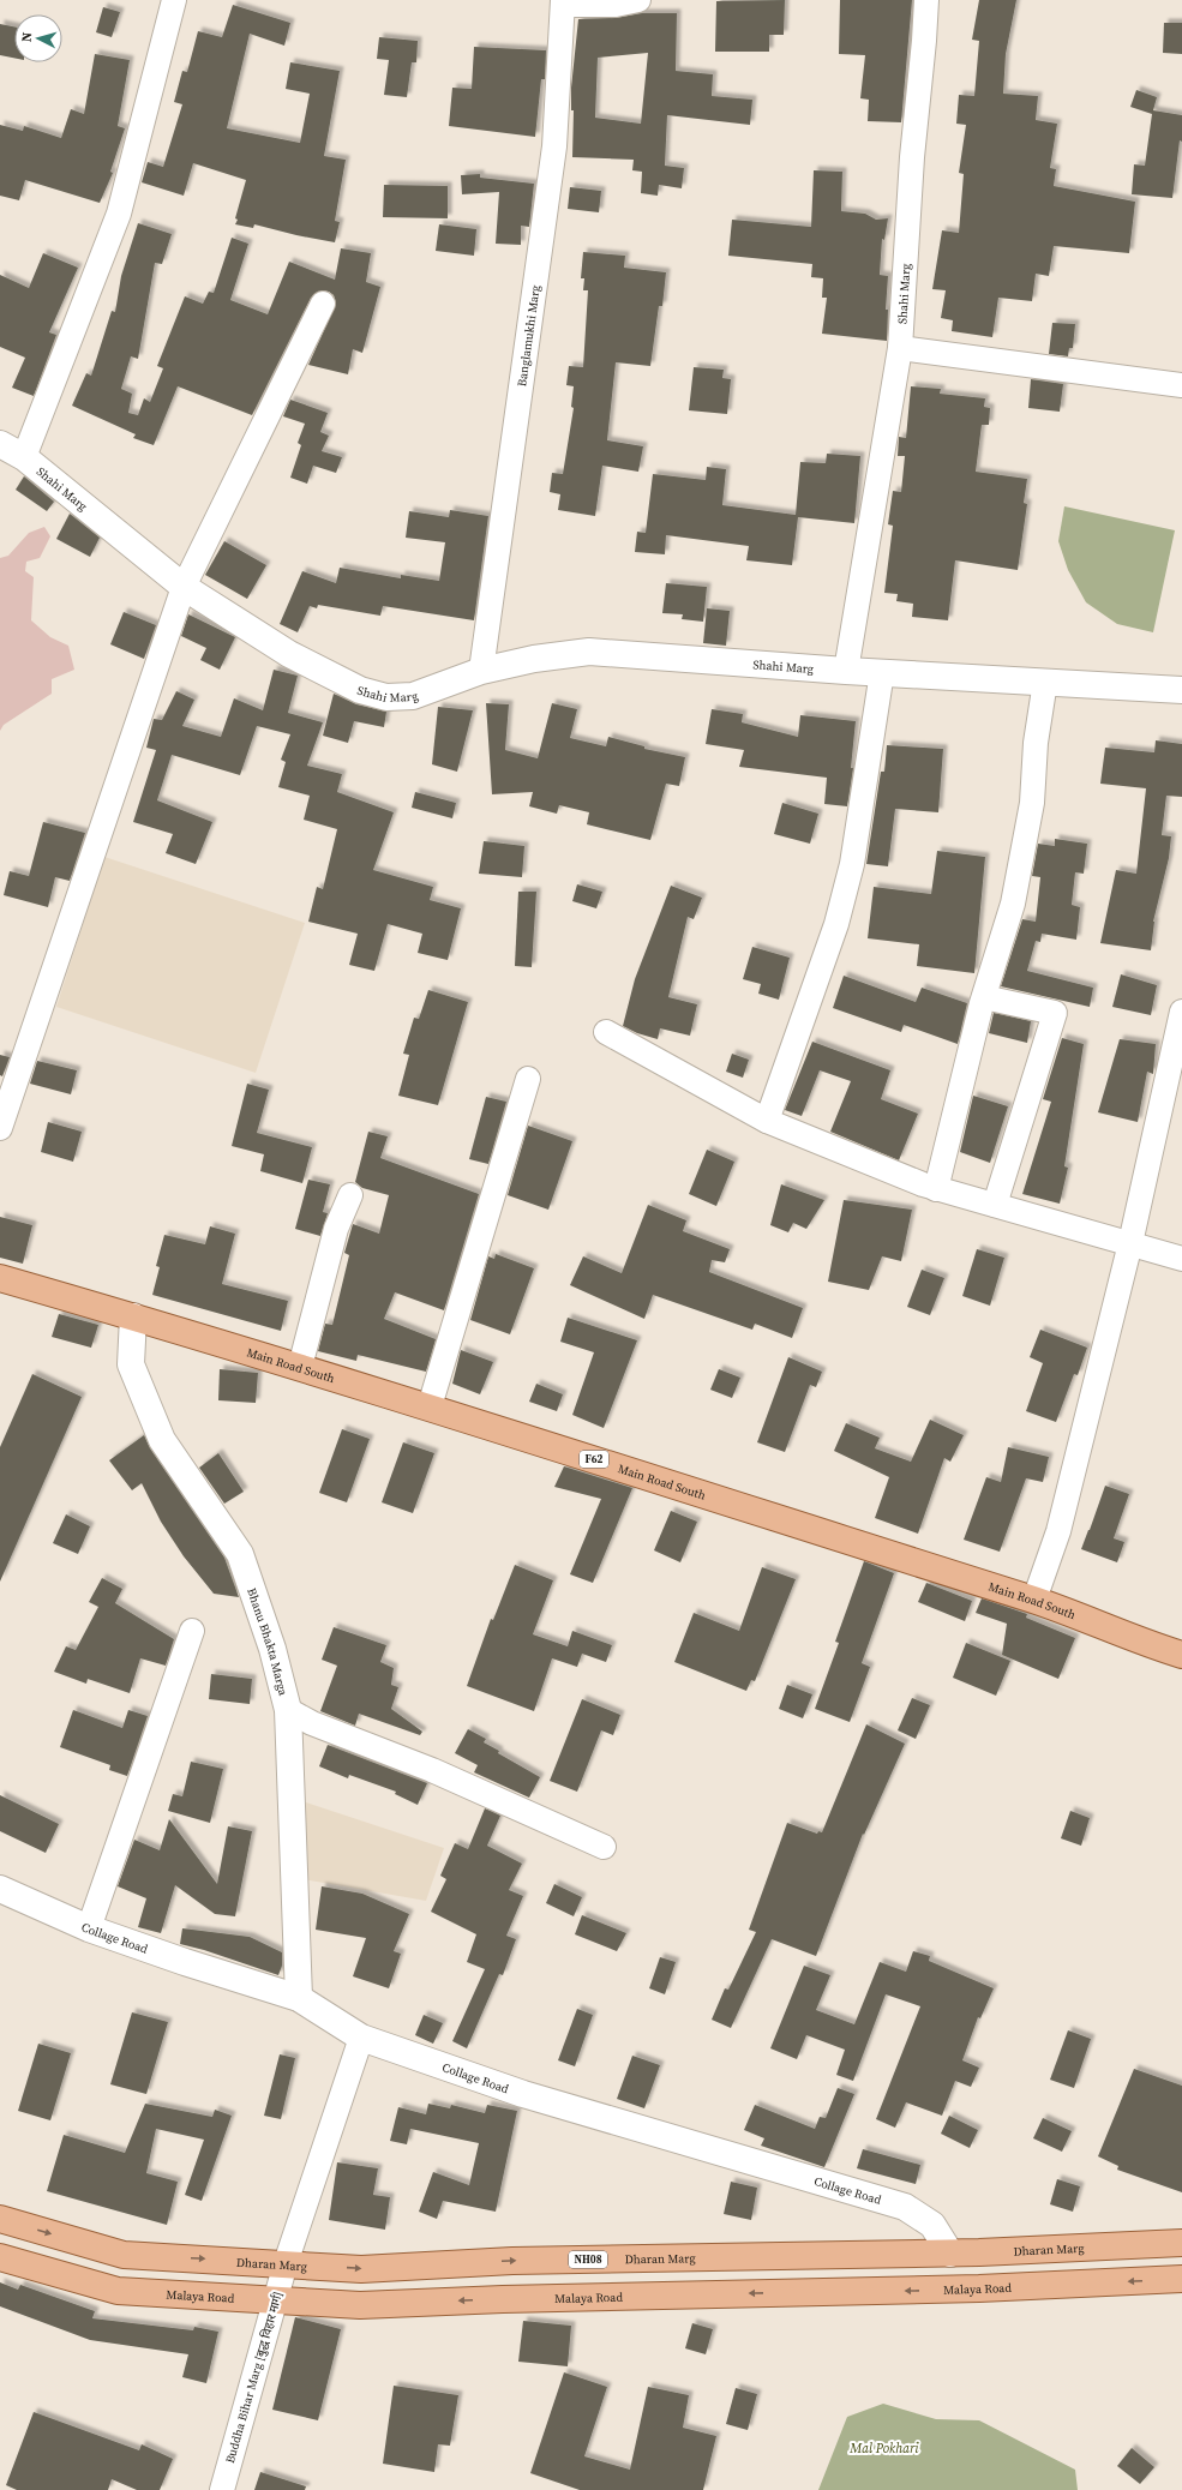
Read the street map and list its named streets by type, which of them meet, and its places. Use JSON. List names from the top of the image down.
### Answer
{
  "streets": {
    "main road": [
      "Main Road South",
      "F62",
      "Dharan Marg",
      "NH08",
      "Malaya Road"
    ],
    "street": [
      "Shahi Marg",
      "Banglamukhi Marg",
      "Bhanu Bhakta Marga",
      "Collage Road",
      "Buddha Bihar Marg [बुद्ध विहार मार्ग]"
    ]
  },
  "crossings": [
    ["Shahi Marg", "Banglamukhi Marg"],
    ["Main Road South", "Bhanu Bhakta Marga"],
    ["Bhanu Bhakta Marga", "Collage Road"],
    ["Collage Road", "Dharan Marg"],
    ["Collage Road", "Buddha Bihar Marg [बुद्ध विहार मार्ग]"],
    ["Dharan Marg", "Buddha Bihar Marg [बुद्ध विहार मार्ग]"],
    ["Malaya Road", "Buddha Bihar Marg [बुद्ध विहार मार्ग]"]
  ],
  "one_way": ["Dharan Marg", "Malaya Road"],
  "water": ["Mal Pokhari"],
  "north": "left"
}
